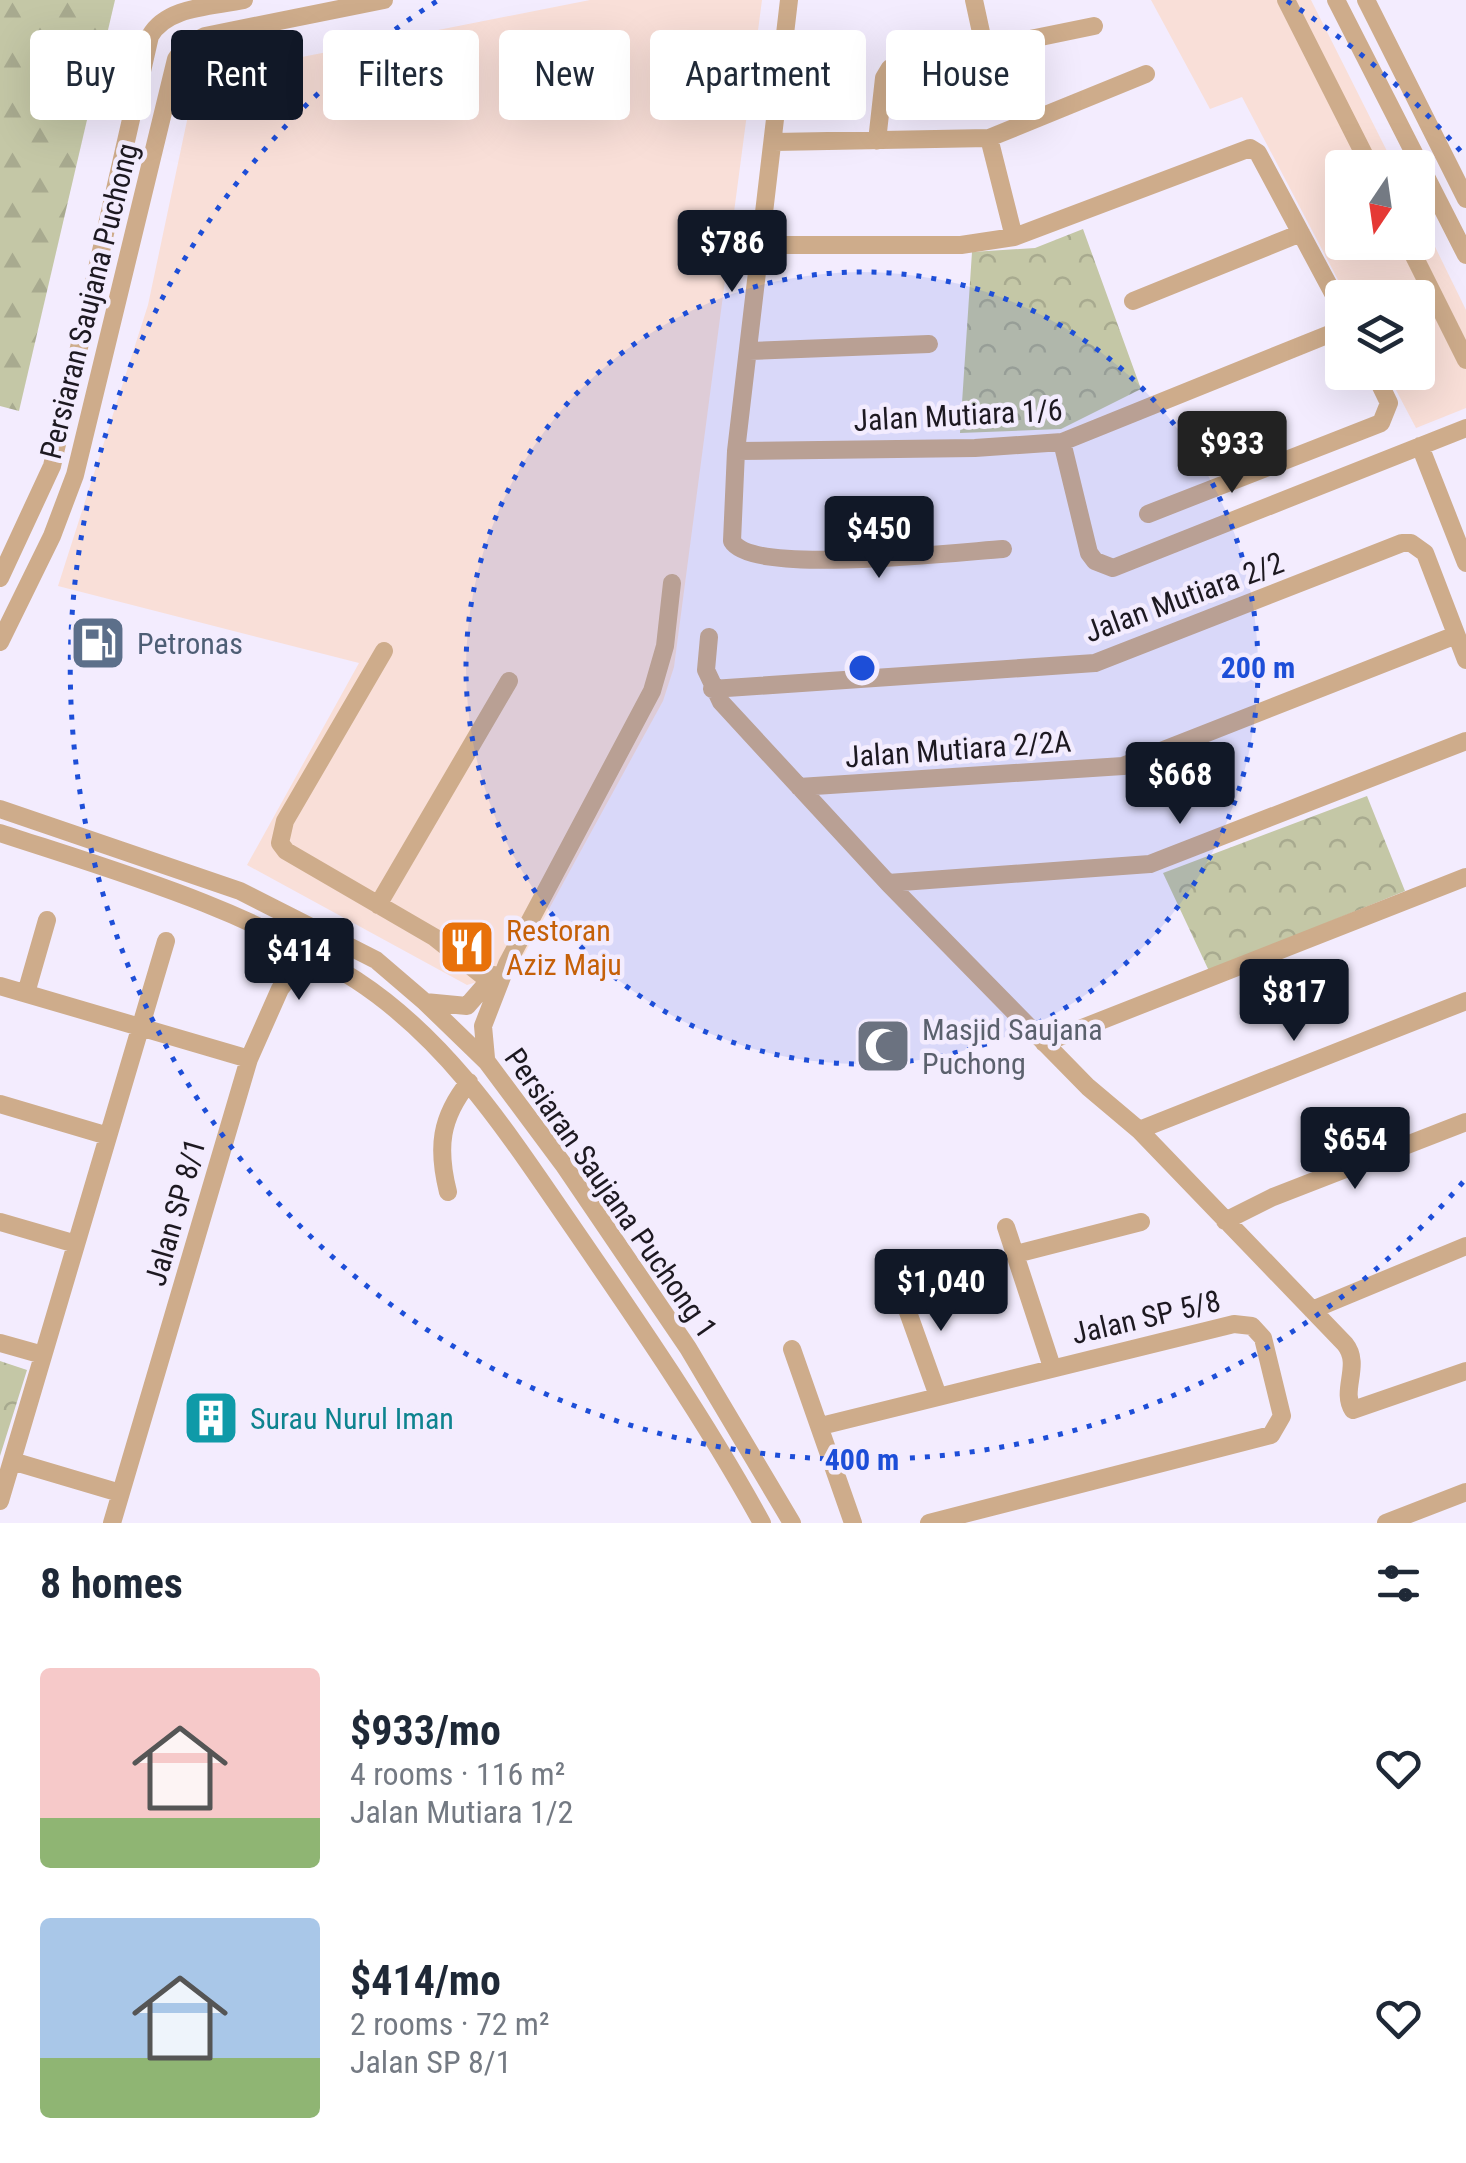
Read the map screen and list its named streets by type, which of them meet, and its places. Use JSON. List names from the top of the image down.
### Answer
{
  "streets": {
    "street": [
      "Persiaran Saujana Puchong",
      "Jalan Mutiara 1/6",
      "Jalan Mutiara 2/2",
      "Jalan Mutiara 2/2A",
      "Persiaran Saujana Puchong 1",
      "Jalan SP 8/1",
      "Jalan SP 5/8"
    ]
  },
  "crossings": [
    ["Jalan Mutiara 2/2", "Jalan Mutiara 2/2A"],
    ["Persiaran Saujana Puchong 1", "Jalan SP 8/1"]
  ],
  "places": {
    "fuel station": ["Petronas"],
    "restaurant": ["Restoran Aziz Maju"],
    "mosque": ["Masjid Saujana Puchong"],
    "building": ["Surau Nurul Iman"]
  },
  "north": "bottom",
  "page": {
    "chip": [
      "Buy",
      "Rent",
      "Filters",
      "New",
      "Apartment",
      "House"
    ],
    "price": [
      "$786",
      "$933",
      "$450",
      "$668",
      "$414",
      "$817",
      "$654",
      "$1,040"
    ],
    "heading": "8 homes",
    "list": [
      {
        "name": "$933/mo",
        "note": "4 rooms · 116 m² · Jalan Mutiara 1/2"
      },
      {
        "name": "$414/mo",
        "note": "2 rooms · 72 m² · Jalan SP 8/1"
      }
    ]
  },
  "rings": ["200 m", "400 m"]
}
